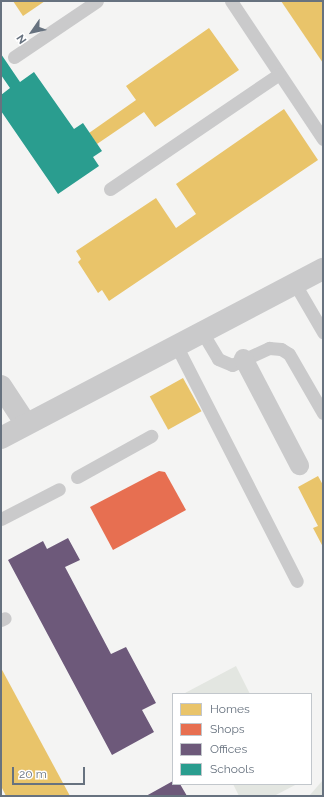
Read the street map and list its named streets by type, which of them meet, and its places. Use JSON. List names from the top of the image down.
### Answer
{
  "legend": [
    "Homes",
    "Shops",
    "Offices",
    "Schools"
  ],
  "scale_bar": "20 m",
  "north": "bottom left"
}
